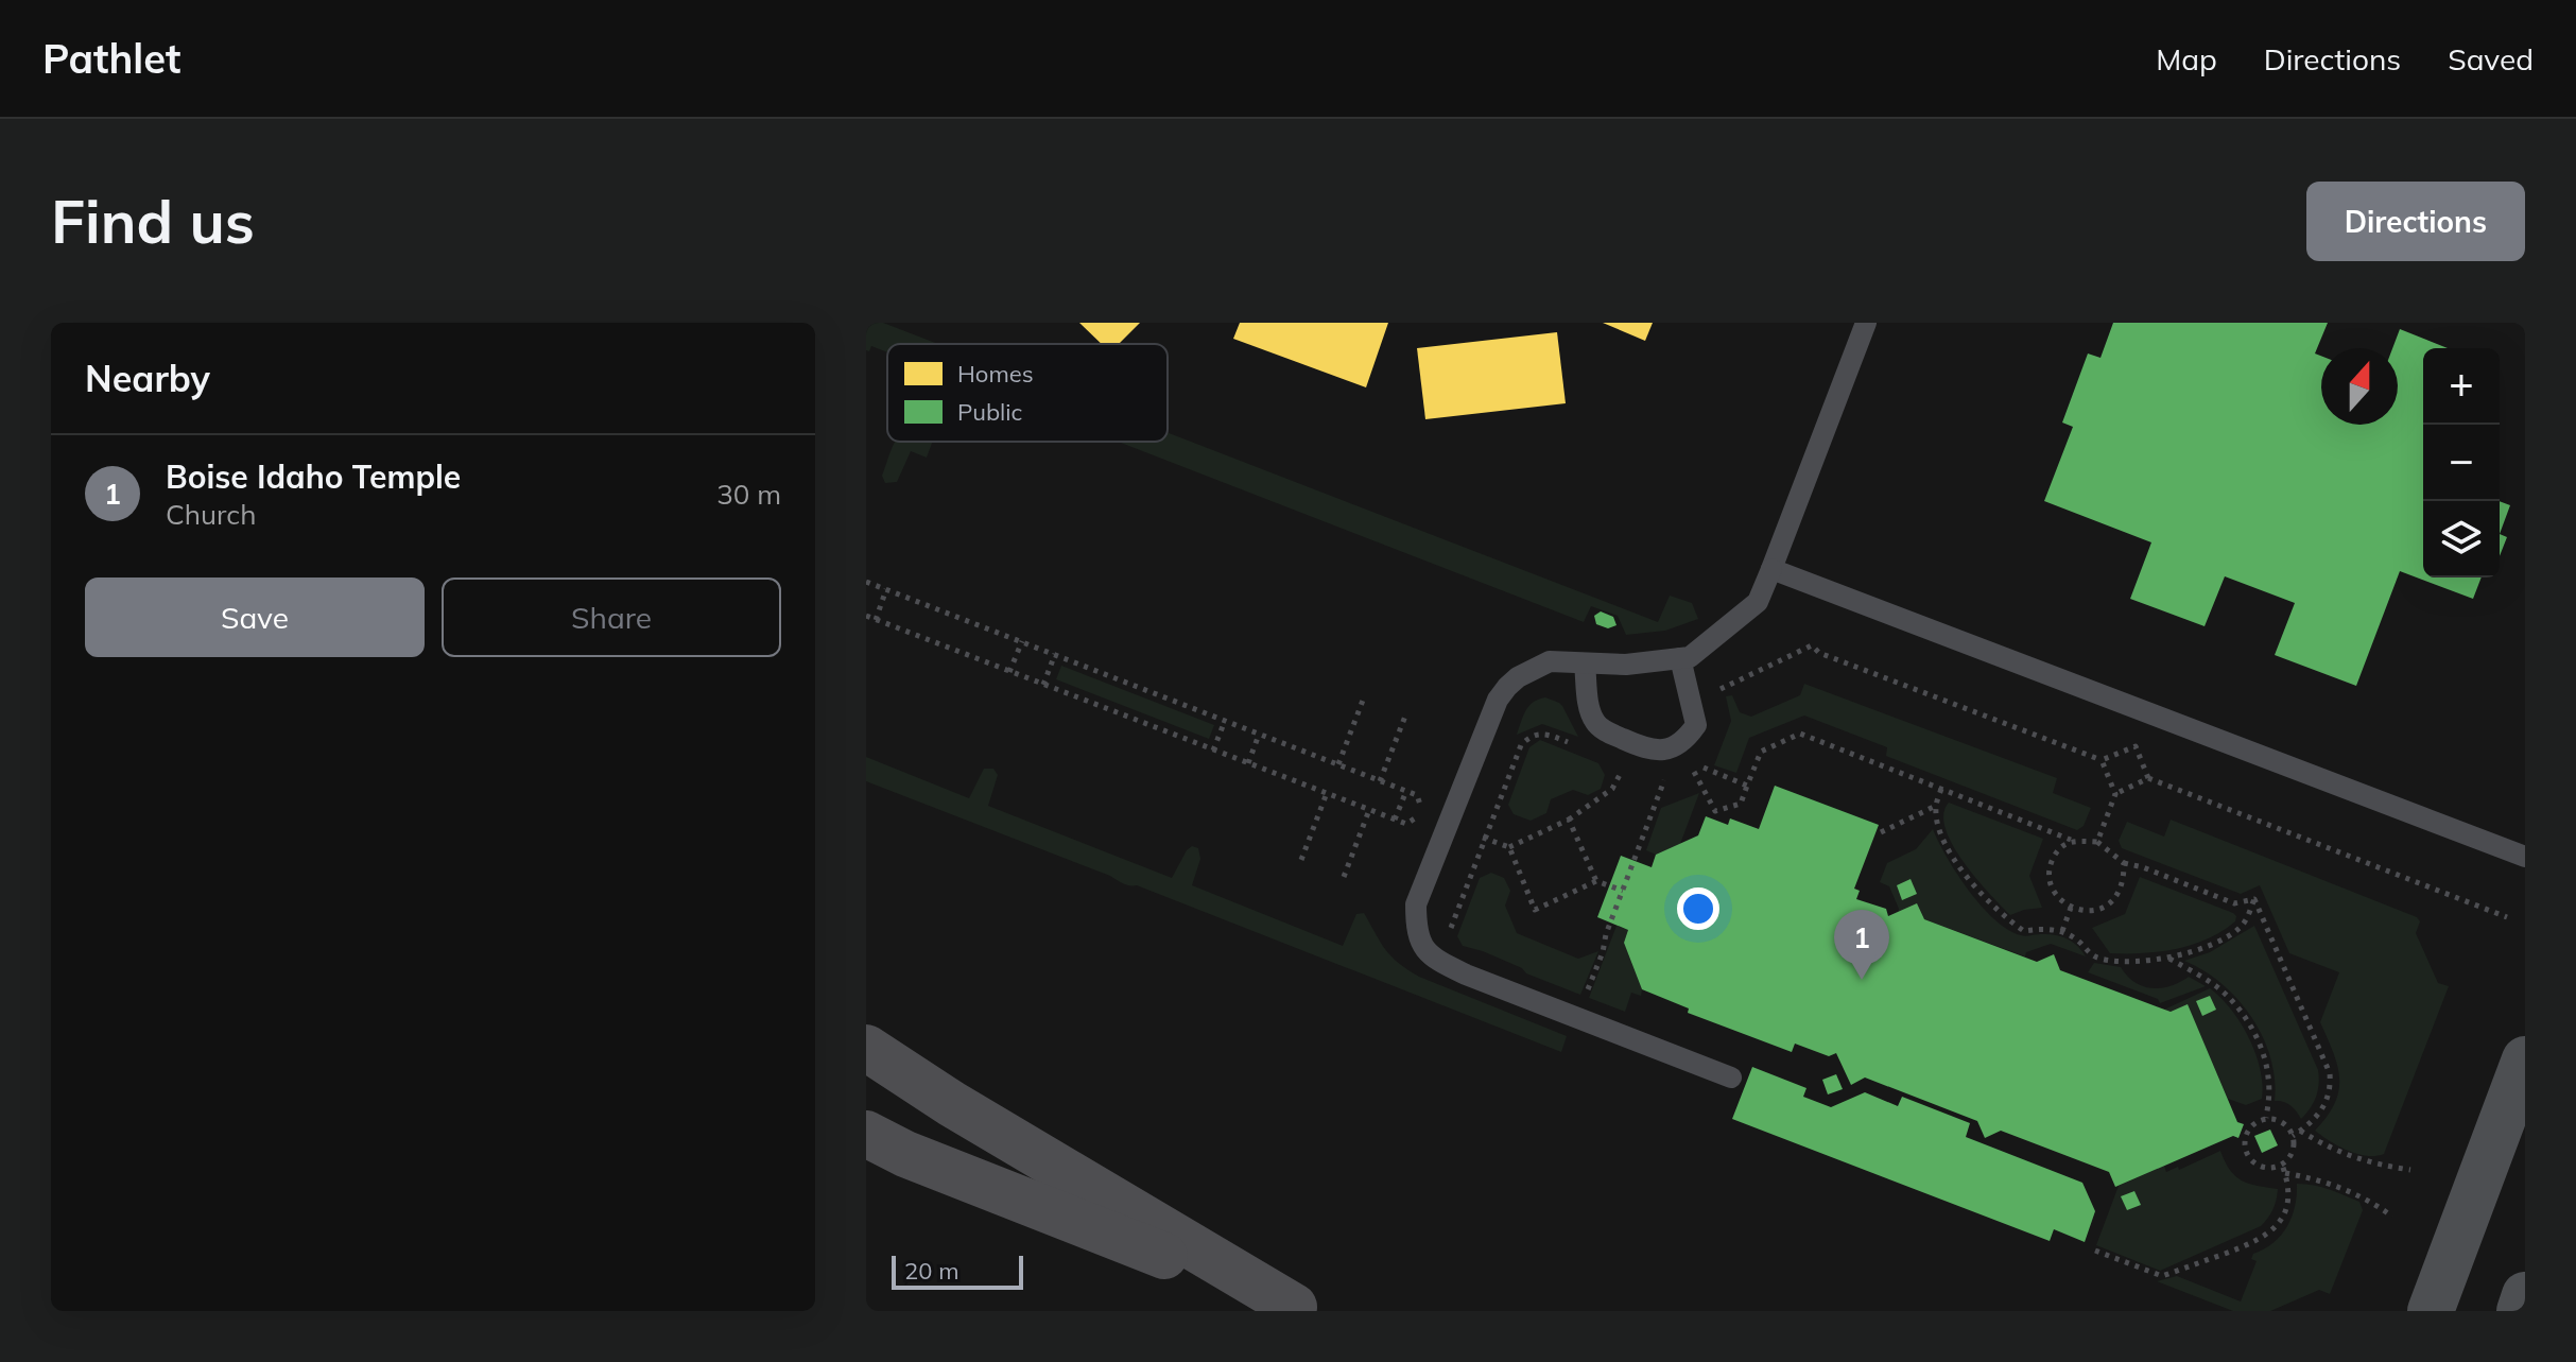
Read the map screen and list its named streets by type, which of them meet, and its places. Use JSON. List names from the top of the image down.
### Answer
{
  "legend": ["Homes", "Public"],
  "scale_bar": "20 m",
  "north": "top",
  "page": {
    "header": "Pathlet",
    "nav": ["Map", "Directions", "Saved"],
    "buttons": [
      "Directions",
      ["Save", "Share"]
    ],
    "title": "Find us",
    "heading": "Nearby",
    "map_buttons": ["+", "−"],
    "list": [
      {
        "mark": "1",
        "name": "Boise Idaho Temple",
        "note": "Church",
        "value": "30 m"
      }
    ],
    "pins": "1",
    "scale": "20 m"
  }
}
